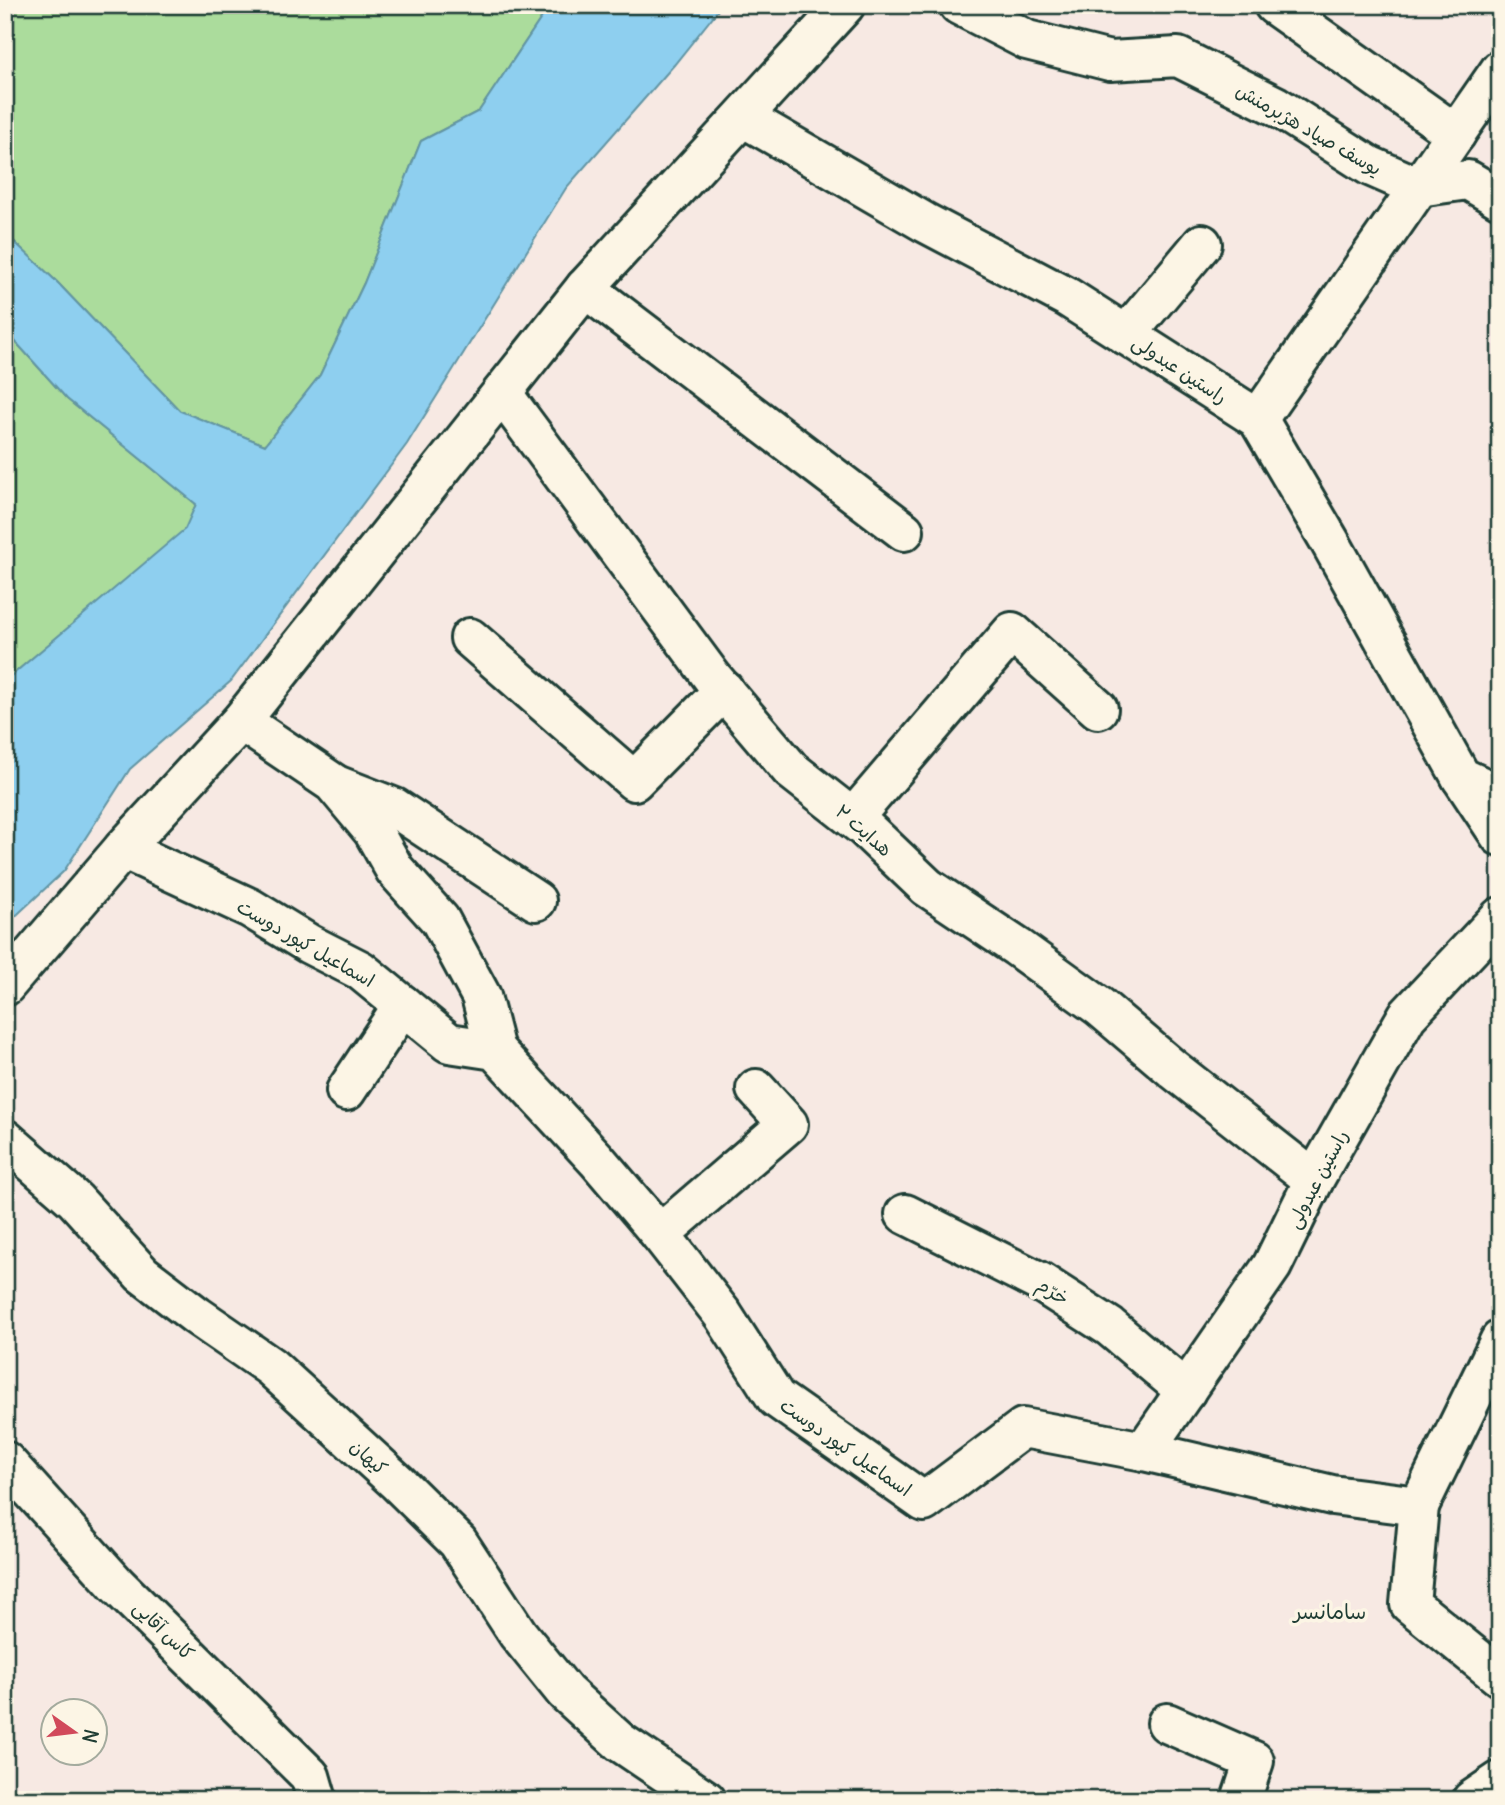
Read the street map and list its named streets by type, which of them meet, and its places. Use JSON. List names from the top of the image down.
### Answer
{
  "streets": {
    "street": [
      "یوسف صیاد هژبرمنش",
      "راستین عبدولی",
      "هدایت ۲",
      "اسماعیل کپور دوست",
      "خرّم",
      "کیهان",
      "کاس آقایی"
    ]
  },
  "crossings": [
    ["راستین عبدولی", "هدایت ۲"],
    ["راستین عبدولی", "اسماعیل کپور دوست"],
    ["راستین عبدولی", "خرّم"]
  ],
  "districts": ["سامانسر"],
  "north": "right"
}
